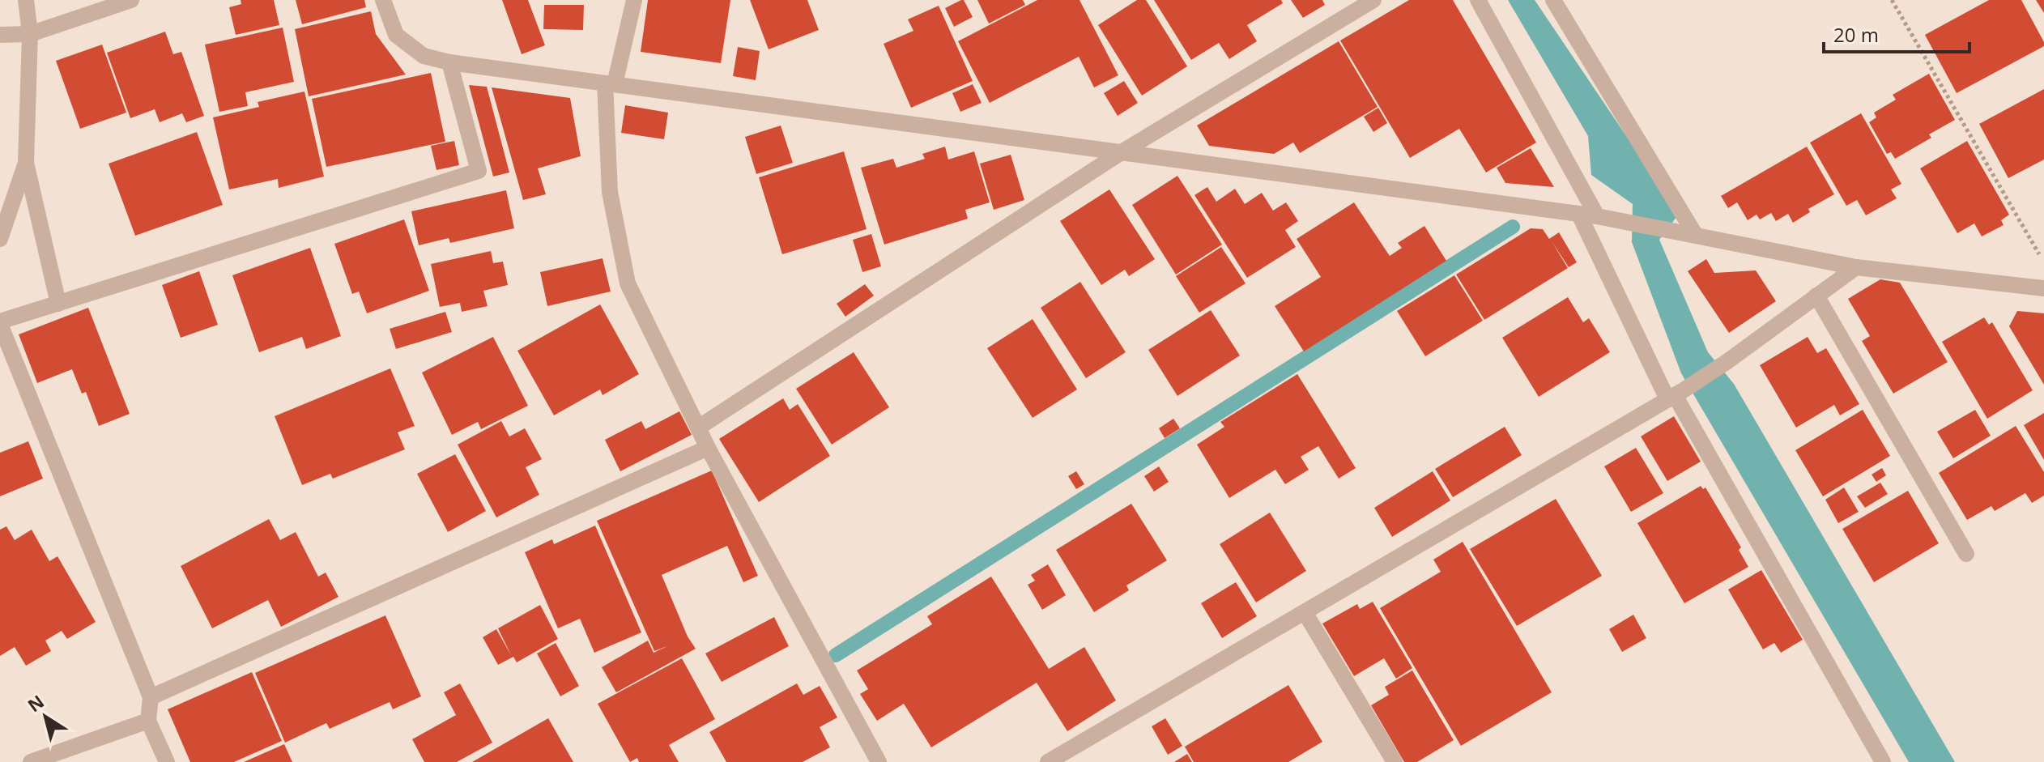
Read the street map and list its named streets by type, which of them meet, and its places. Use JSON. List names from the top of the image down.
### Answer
{
  "scale_bar": "20 m",
  "north": "top left"
}
